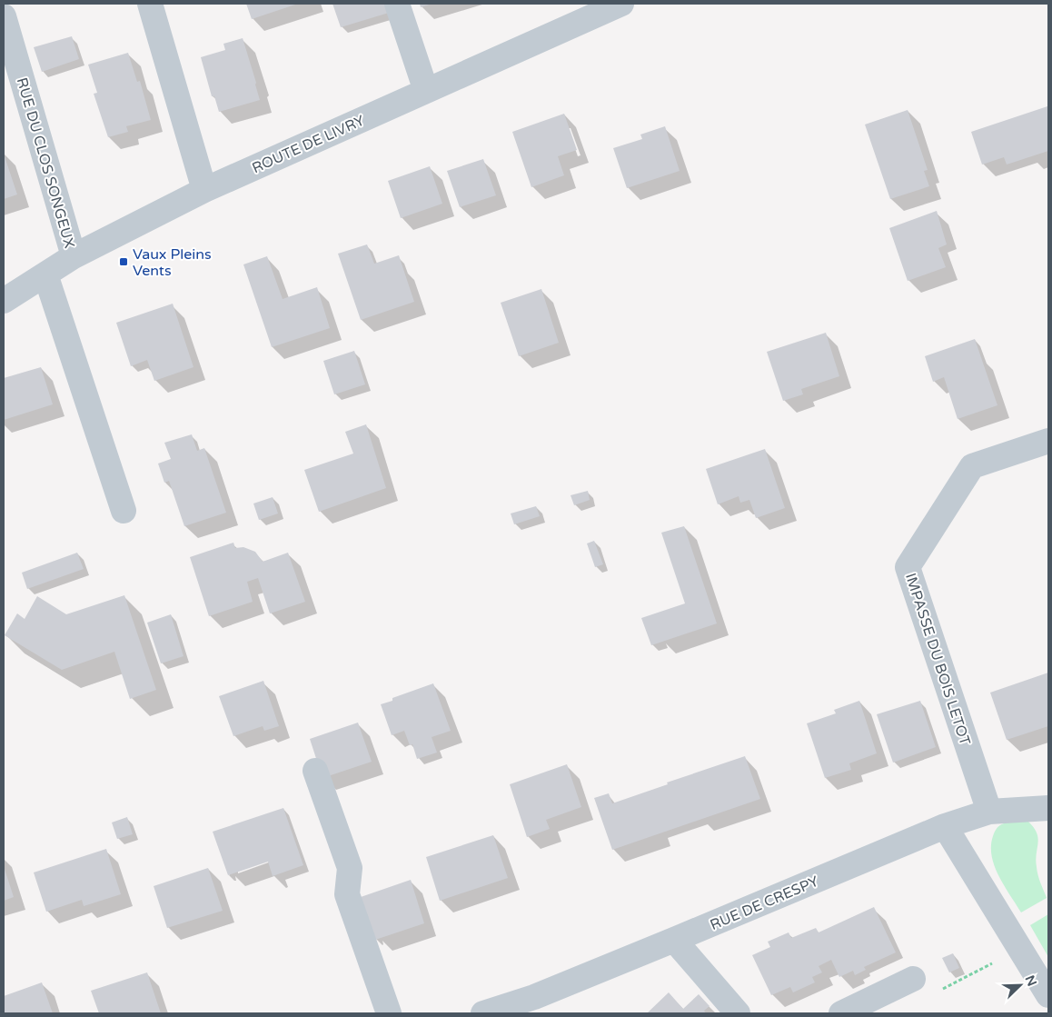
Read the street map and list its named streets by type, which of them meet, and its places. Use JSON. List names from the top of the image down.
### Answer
{
  "streets": {
    "street": [
      "ROUTE DE LIVRY",
      "RUE DU CLOS SONGEUX",
      "IMPASSE DU BOIS LETOT",
      "RUE DE CRESPY"
    ]
  },
  "crossings": [
    ["ROUTE DE LIVRY", "RUE DU CLOS SONGEUX"],
    ["IMPASSE DU BOIS LETOT", "RUE DE CRESPY"]
  ],
  "places": {
    "transit": ["Vaux Pleins Vents"]
  },
  "north": "top right"
}
